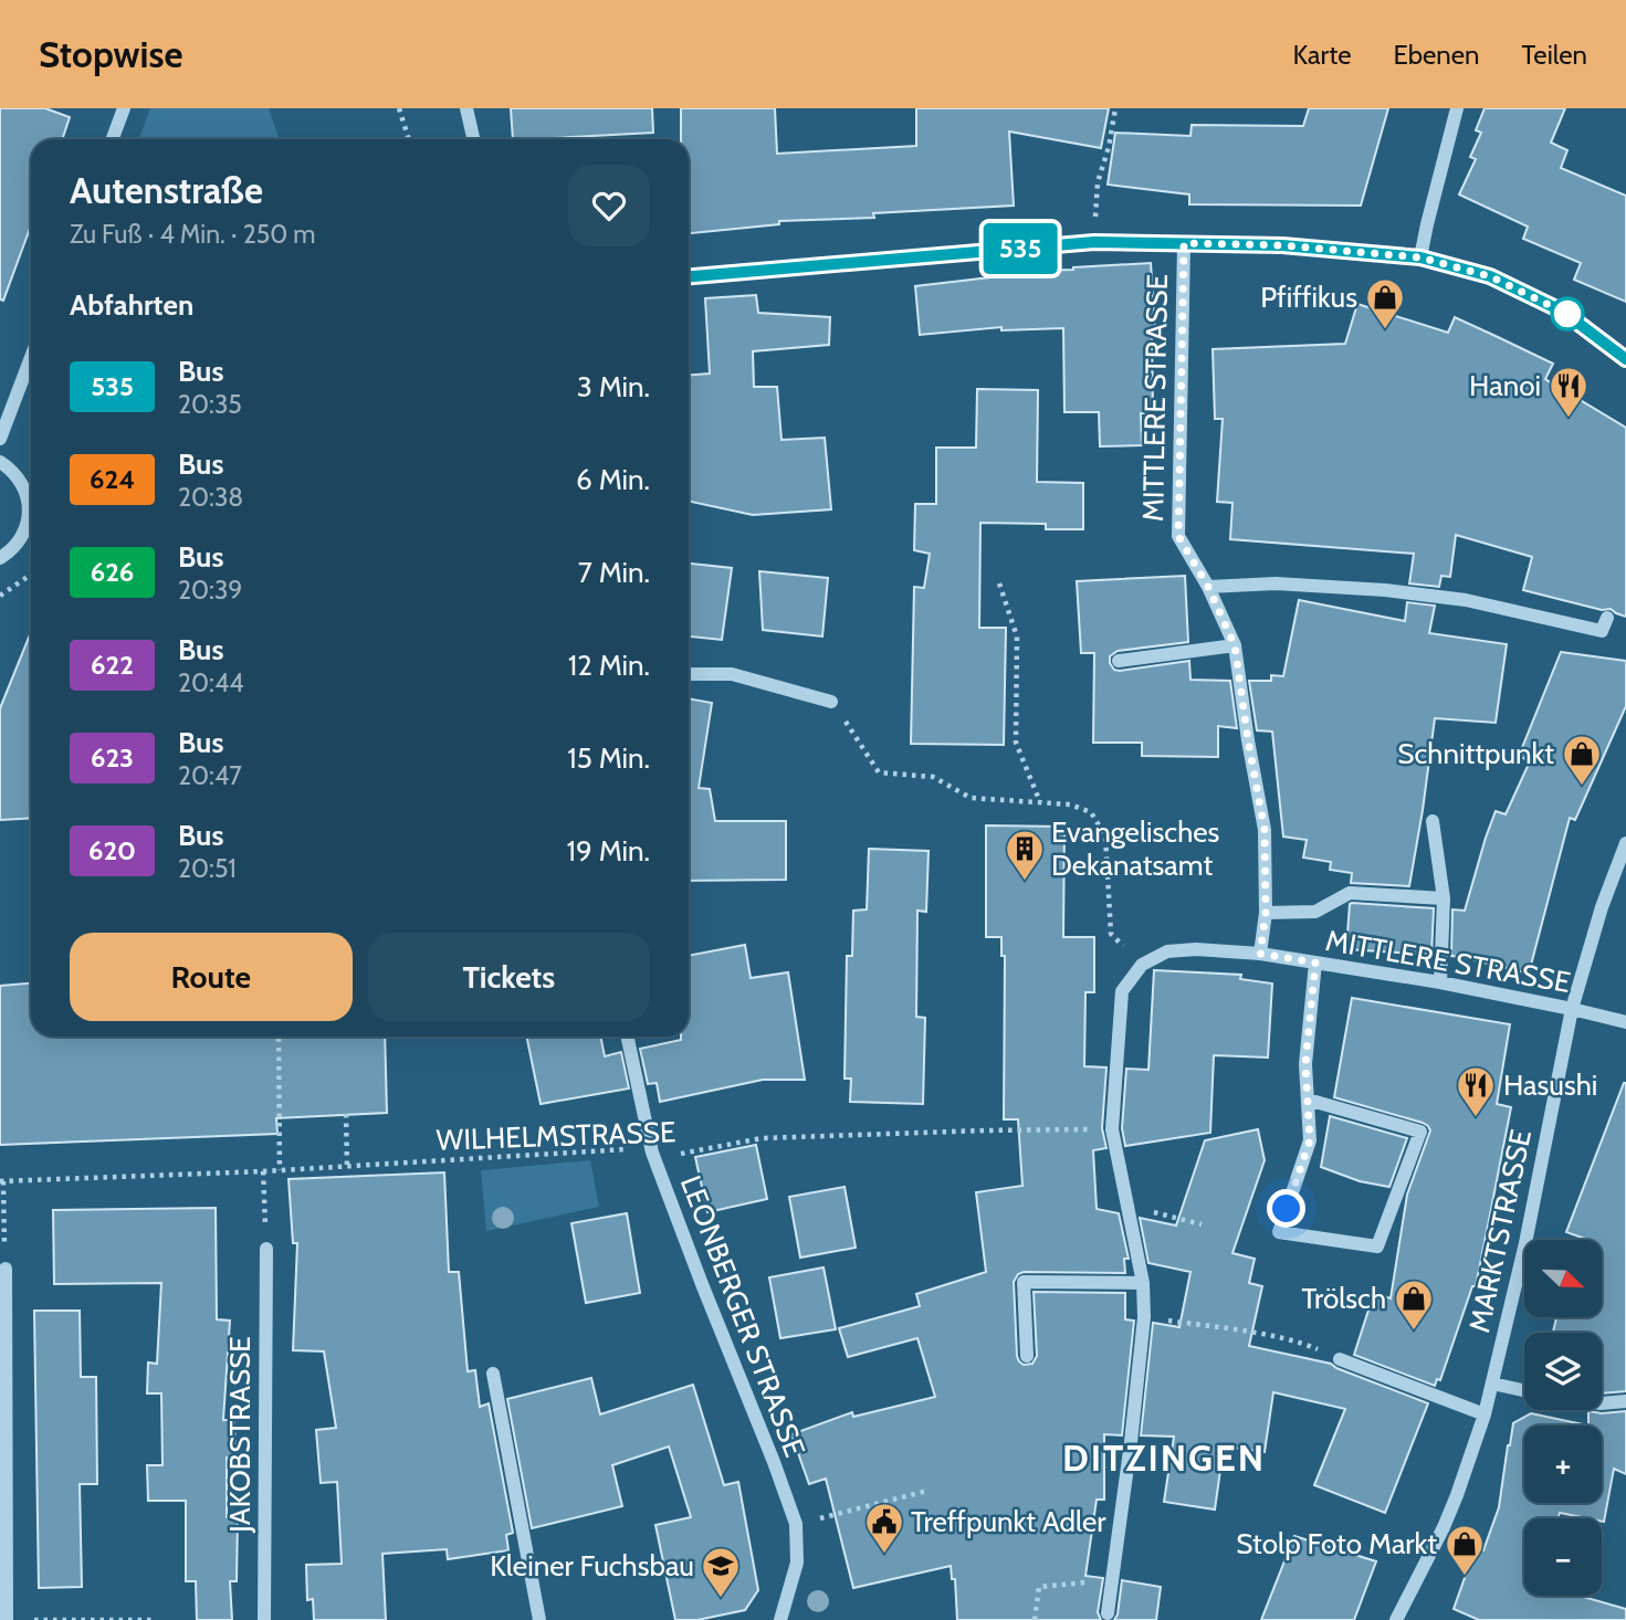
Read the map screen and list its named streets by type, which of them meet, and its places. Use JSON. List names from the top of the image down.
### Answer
{
  "streets": {
    "street": [
      "MITTLERE STRASSE",
      "MARKTSTRASSE",
      "LEONBERGER STRASSE",
      "JAKOBSTRASSE"
    ],
    "path": ["WILHELMSTRASSE"]
  },
  "crossings": [
    ["MITTLERE STRASSE", "MARKTSTRASSE"],
    ["WILHELMSTRASSE", "LEONBERGER STRASSE"]
  ],
  "districts": ["DITZINGEN"],
  "places": {
    "shop": [
      "Pfiffikus",
      "Schnittpunkt",
      "Trölsch",
      "Stolp Foto Markt"
    ],
    "restaurant": ["Hanoi", "Hasushi"],
    "building": ["Evangelisches Dekanatsamt"],
    "public building": ["Treffpunkt Adler"],
    "school or university": ["Kleiner Fuchsbau"]
  },
  "lines": ["bus line 535"],
  "north": "bottom right",
  "page": {
    "header": "Stopwise",
    "nav": ["Karte", "Ebenen", "Teilen"],
    "on_map": "535",
    "heading": [
      ["Autenstraße", "Zu Fuß · 4 Min. · 250 m"],
      "Abfahrten"
    ],
    "list": [
      {
        "mark": "535",
        "name": "Bus",
        "note": "20:35",
        "value": "3 Min."
      },
      {
        "mark": "624",
        "name": "Bus",
        "note": "20:38",
        "value": "6 Min."
      },
      {
        "mark": "626",
        "name": "Bus",
        "note": "20:39",
        "value": "7 Min."
      },
      {
        "mark": "622",
        "name": "Bus",
        "note": "20:44",
        "value": "12 Min."
      },
      {
        "mark": "623",
        "name": "Bus",
        "note": "20:47",
        "value": "15 Min."
      },
      {
        "mark": "620",
        "name": "Bus",
        "note": "20:51",
        "value": "19 Min."
      }
    ],
    "buttons": ["Route", "Tickets"],
    "map_buttons": ["+", "−"]
  }
}
